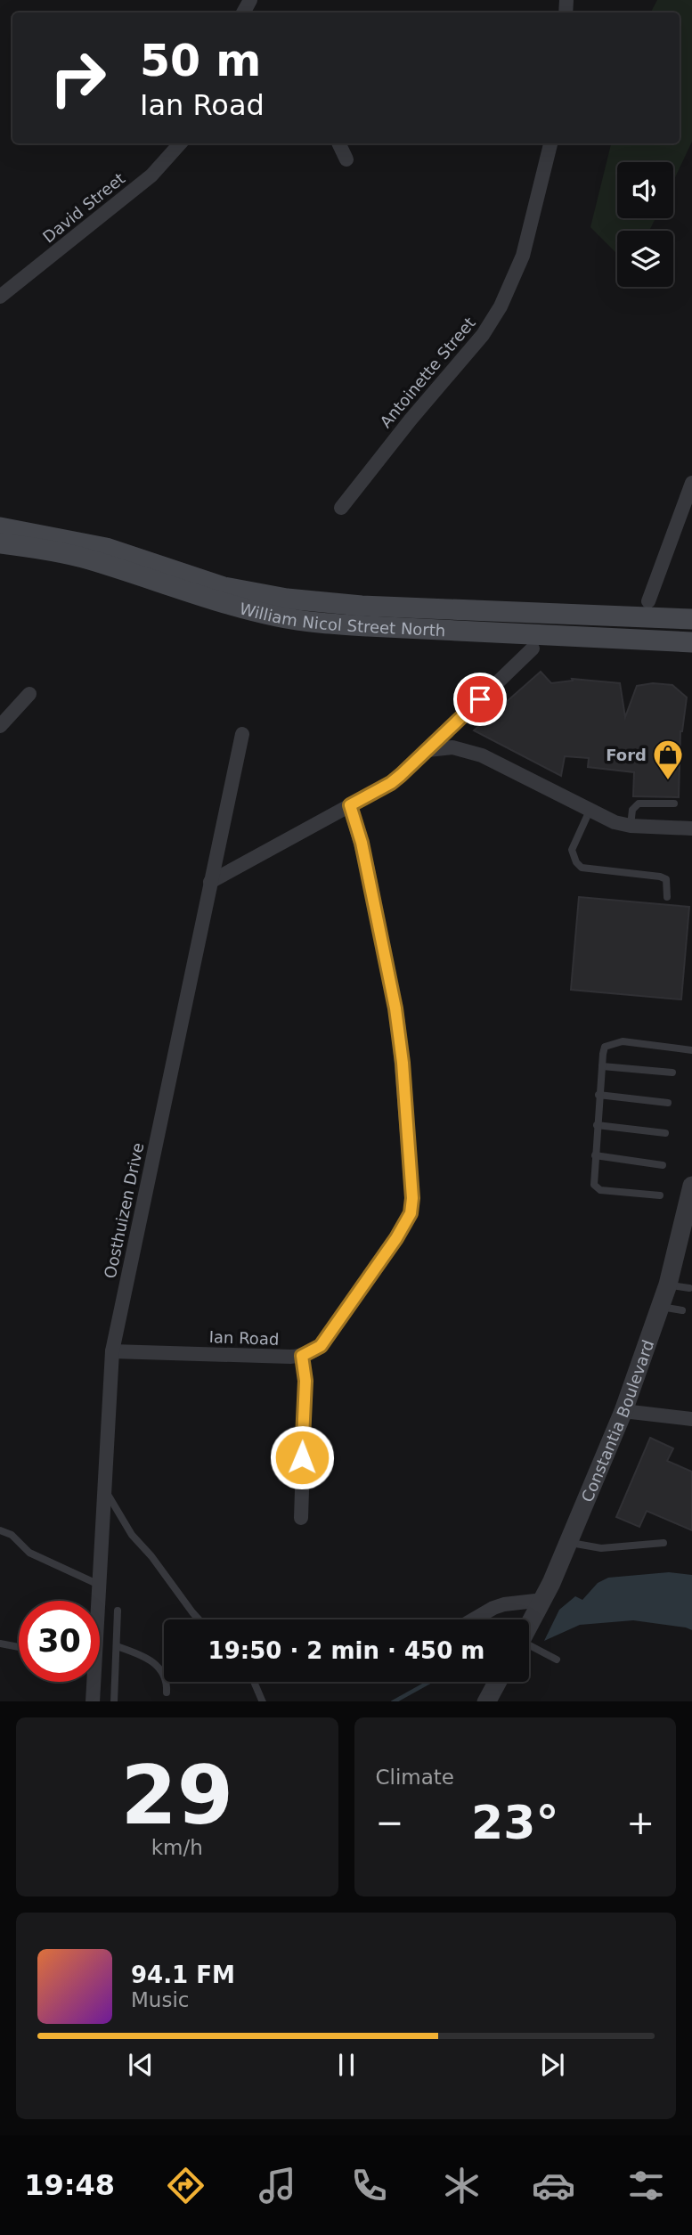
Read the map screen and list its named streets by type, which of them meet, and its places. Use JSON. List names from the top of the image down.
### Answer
{
  "streets": {
    "main road": ["William Nicol Street North"],
    "street": [
      "David Street",
      "Antoinette Street",
      "Oosthuizen Drive",
      "Ian Road",
      "Constantia Boulevard"
    ]
  },
  "crossings": [
    ["Oosthuizen Drive", "Ian Road"]
  ],
  "places": {
    "shop": ["Ford"]
  },
  "page": {
    "turn": ["50 m", "Ian Road"],
    "limit": "30",
    "trip": "19:50 · 2 min · 450 m",
    "tile": [
      ["29", "km/h"],
      "Climate"
    ],
    "heat": ["−", "23°", "+"],
    "song": ["94.1 FM", "Music"],
    "tabs": "19:48"
  }
}
